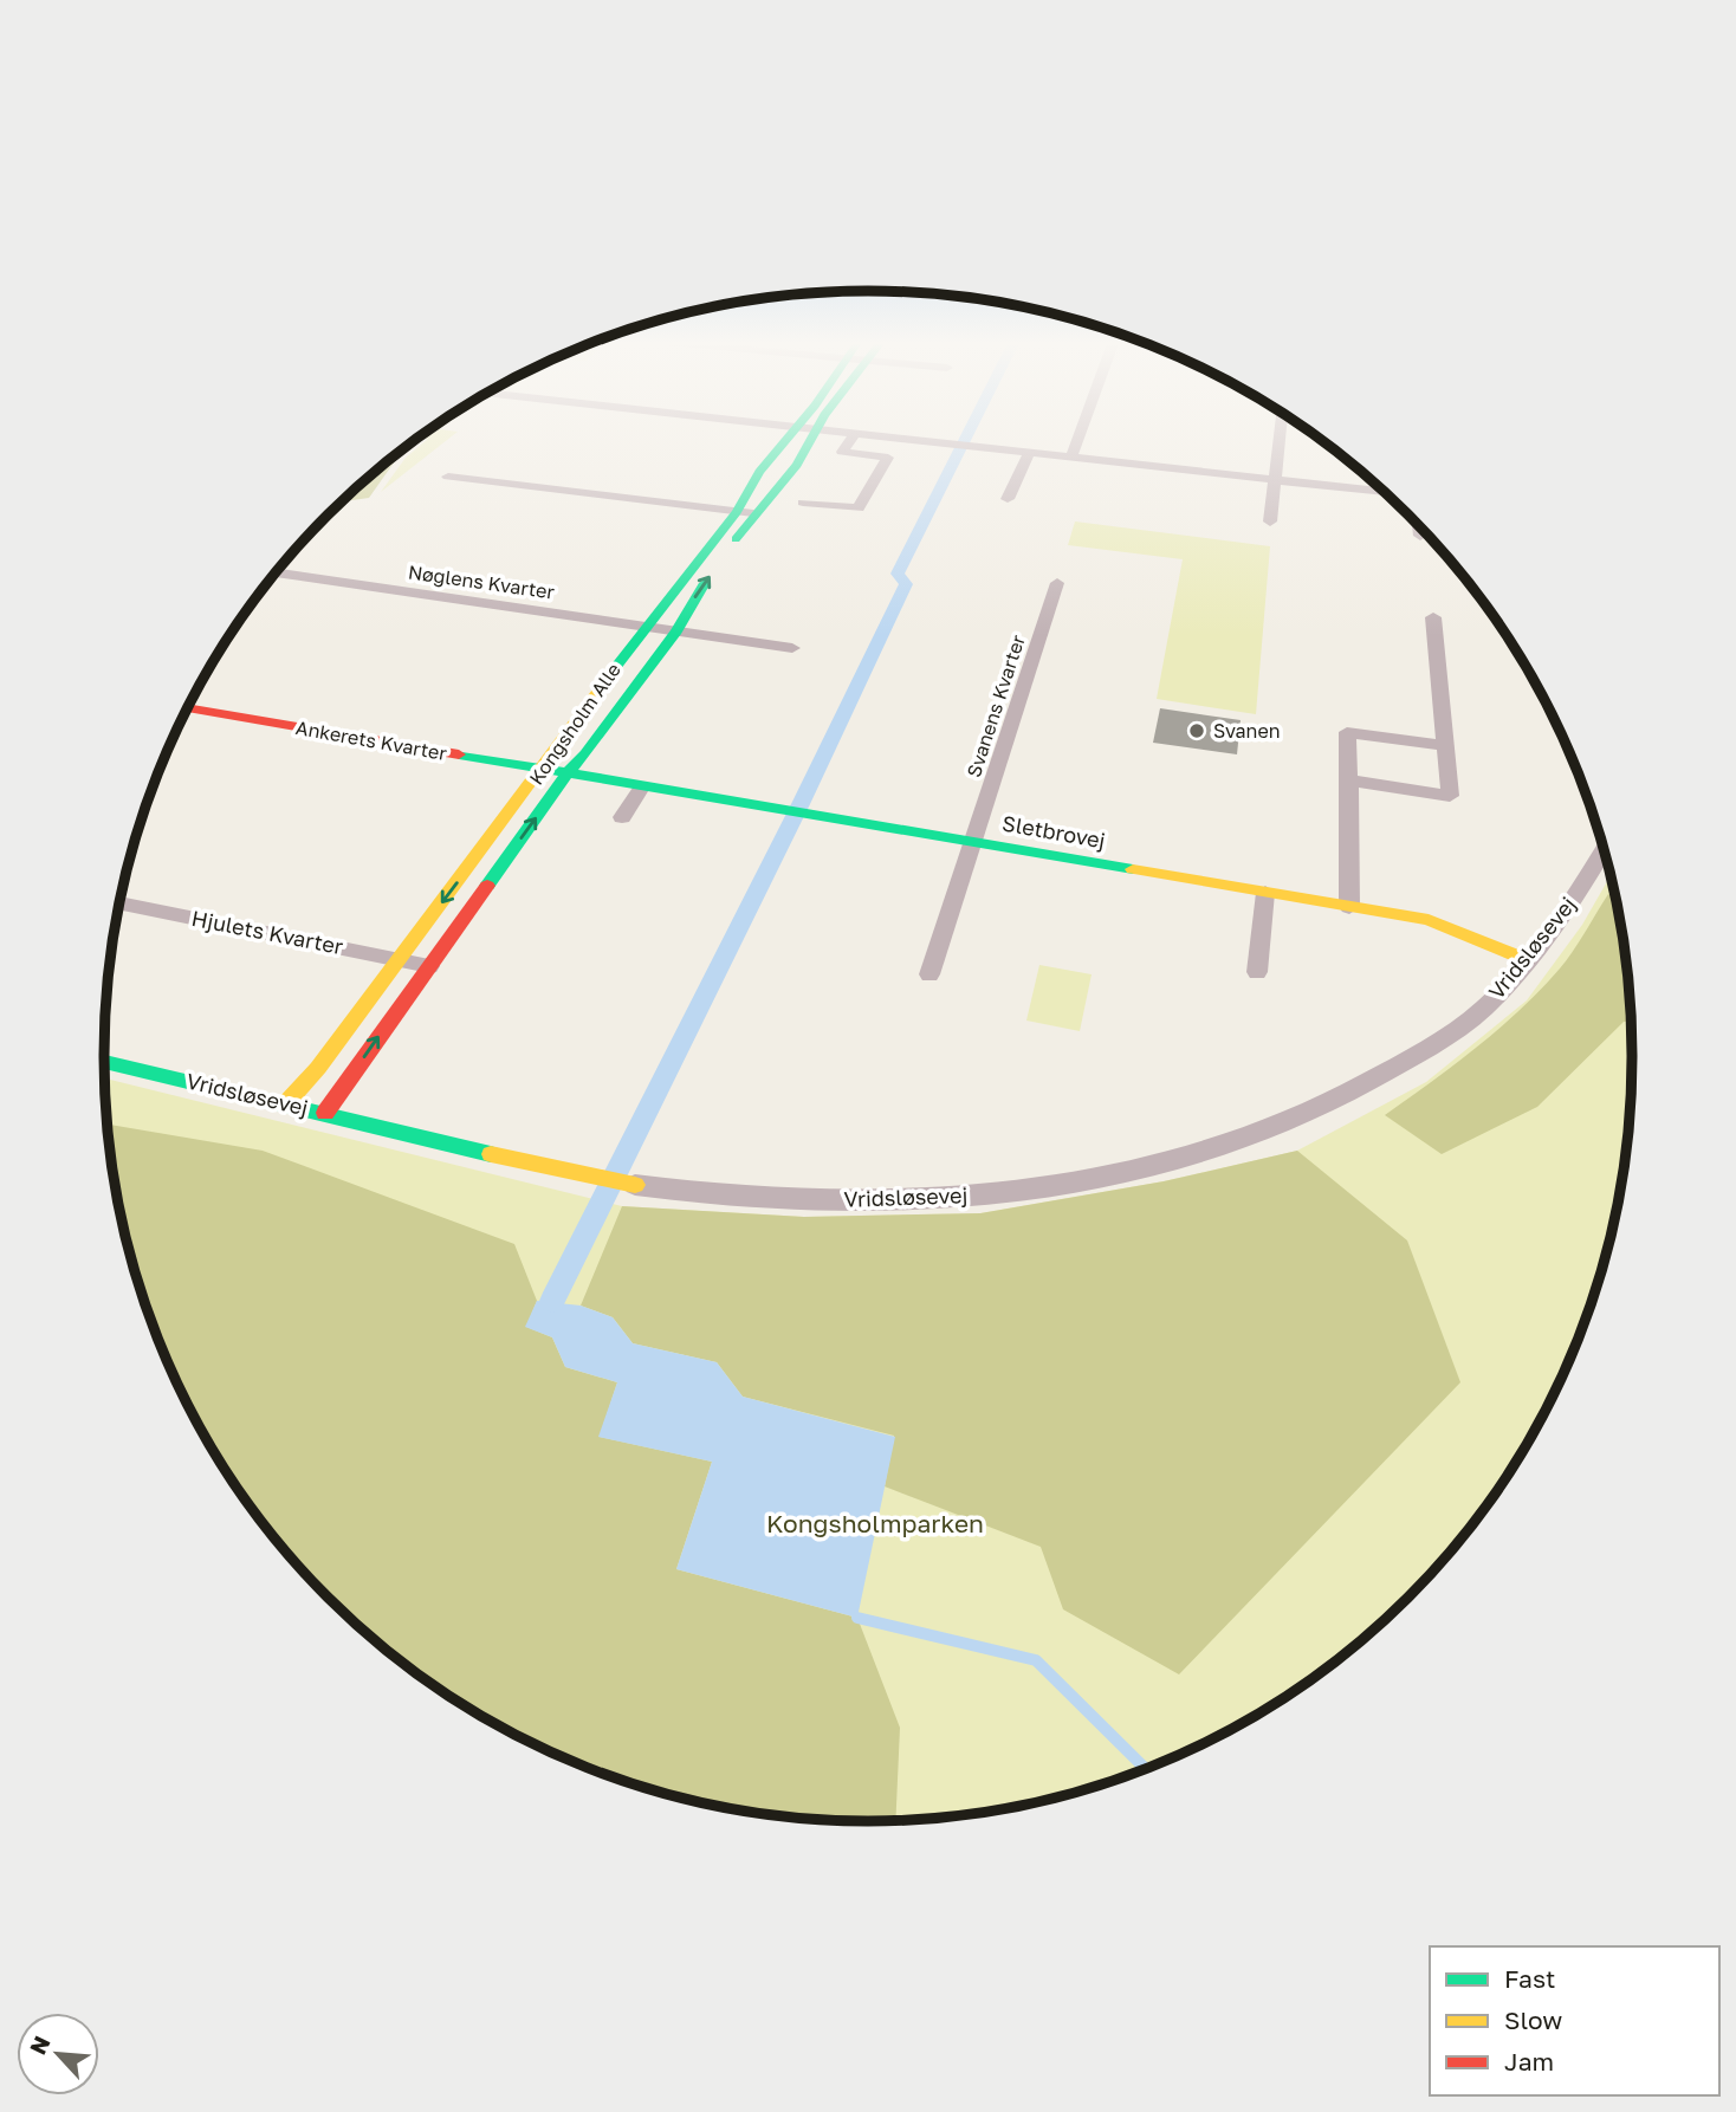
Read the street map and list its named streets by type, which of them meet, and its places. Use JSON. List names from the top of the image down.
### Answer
{
  "streets": {
    "street": [
      "Nøglens Kvarter",
      "Svanens Kvarter",
      "Kongsholm Alle",
      "Ankerets Kvarter",
      "Sletbrovej",
      "Hjulets Kvarter",
      "Vridsløsevej"
    ]
  },
  "crossings": [
    ["Nøglens Kvarter", "Kongsholm Alle"],
    ["Svanens Kvarter", "Sletbrovej"],
    ["Kongsholm Alle", "Ankerets Kvarter"],
    ["Kongsholm Alle", "Sletbrovej"],
    ["Kongsholm Alle", "Hjulets Kvarter"],
    ["Kongsholm Alle", "Vridsløsevej"],
    ["Ankerets Kvarter", "Sletbrovej"],
    ["Sletbrovej", "Vridsløsevej"]
  ],
  "parks": ["Kongsholmparken"],
  "places": ["Svanen"],
  "legend": ["Fast", "Slow", "Jam"],
  "north": "top left"
}
